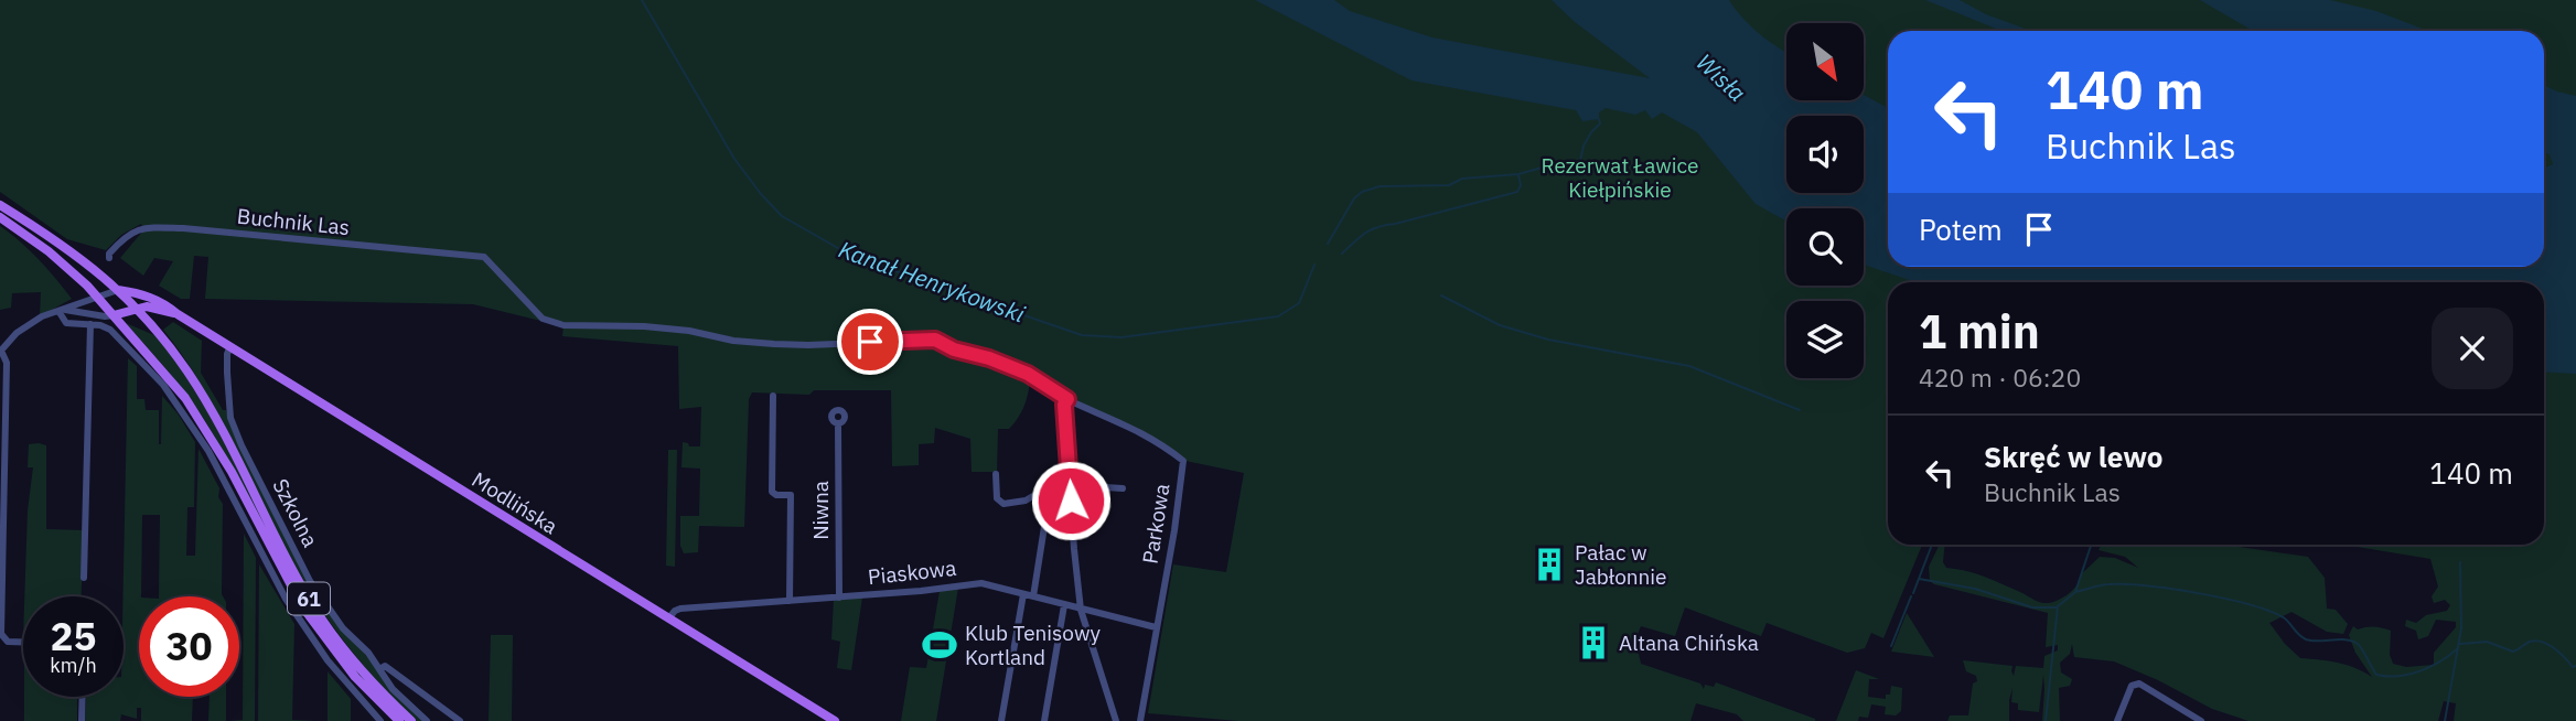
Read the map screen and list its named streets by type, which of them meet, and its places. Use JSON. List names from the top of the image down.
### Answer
{
  "streets": {
    "main road": ["Modlińska", "61"],
    "street": [
      "Buchnik Las",
      "Niwna",
      "Szkolna",
      "Parkowa",
      "Piaskowa"
    ]
  },
  "crossings": [
    ["Buchnik Las", "Parkowa"],
    ["Modlińska", "Szkolna"],
    ["Modlińska", "Piaskowa"],
    ["Modlińska", "61"],
    ["Niwna", "Piaskowa"],
    ["Parkowa", "Piaskowa"]
  ],
  "water": ["Wisła", "Kanał Henrykowski"],
  "parks": ["Rezerwat Ławice Kiełpińskie"],
  "places": {
    "building": ["Pałac w Jabłonnie", "Altana Chińska"],
    "sports": ["Klub Tenisowy Kortland"]
  },
  "north": "bottom right",
  "page": {
    "turn": ["140 m", "Buchnik Las"],
    "then": "Potem",
    "heading": ["1 min", "420 m · 06:20"],
    "list": [
      {
        "name": "Skręć w lewo",
        "note": "Buchnik Las",
        "value": "140 m"
      }
    ],
    "speed": "25 km/h",
    "limit": "30"
  }
}
